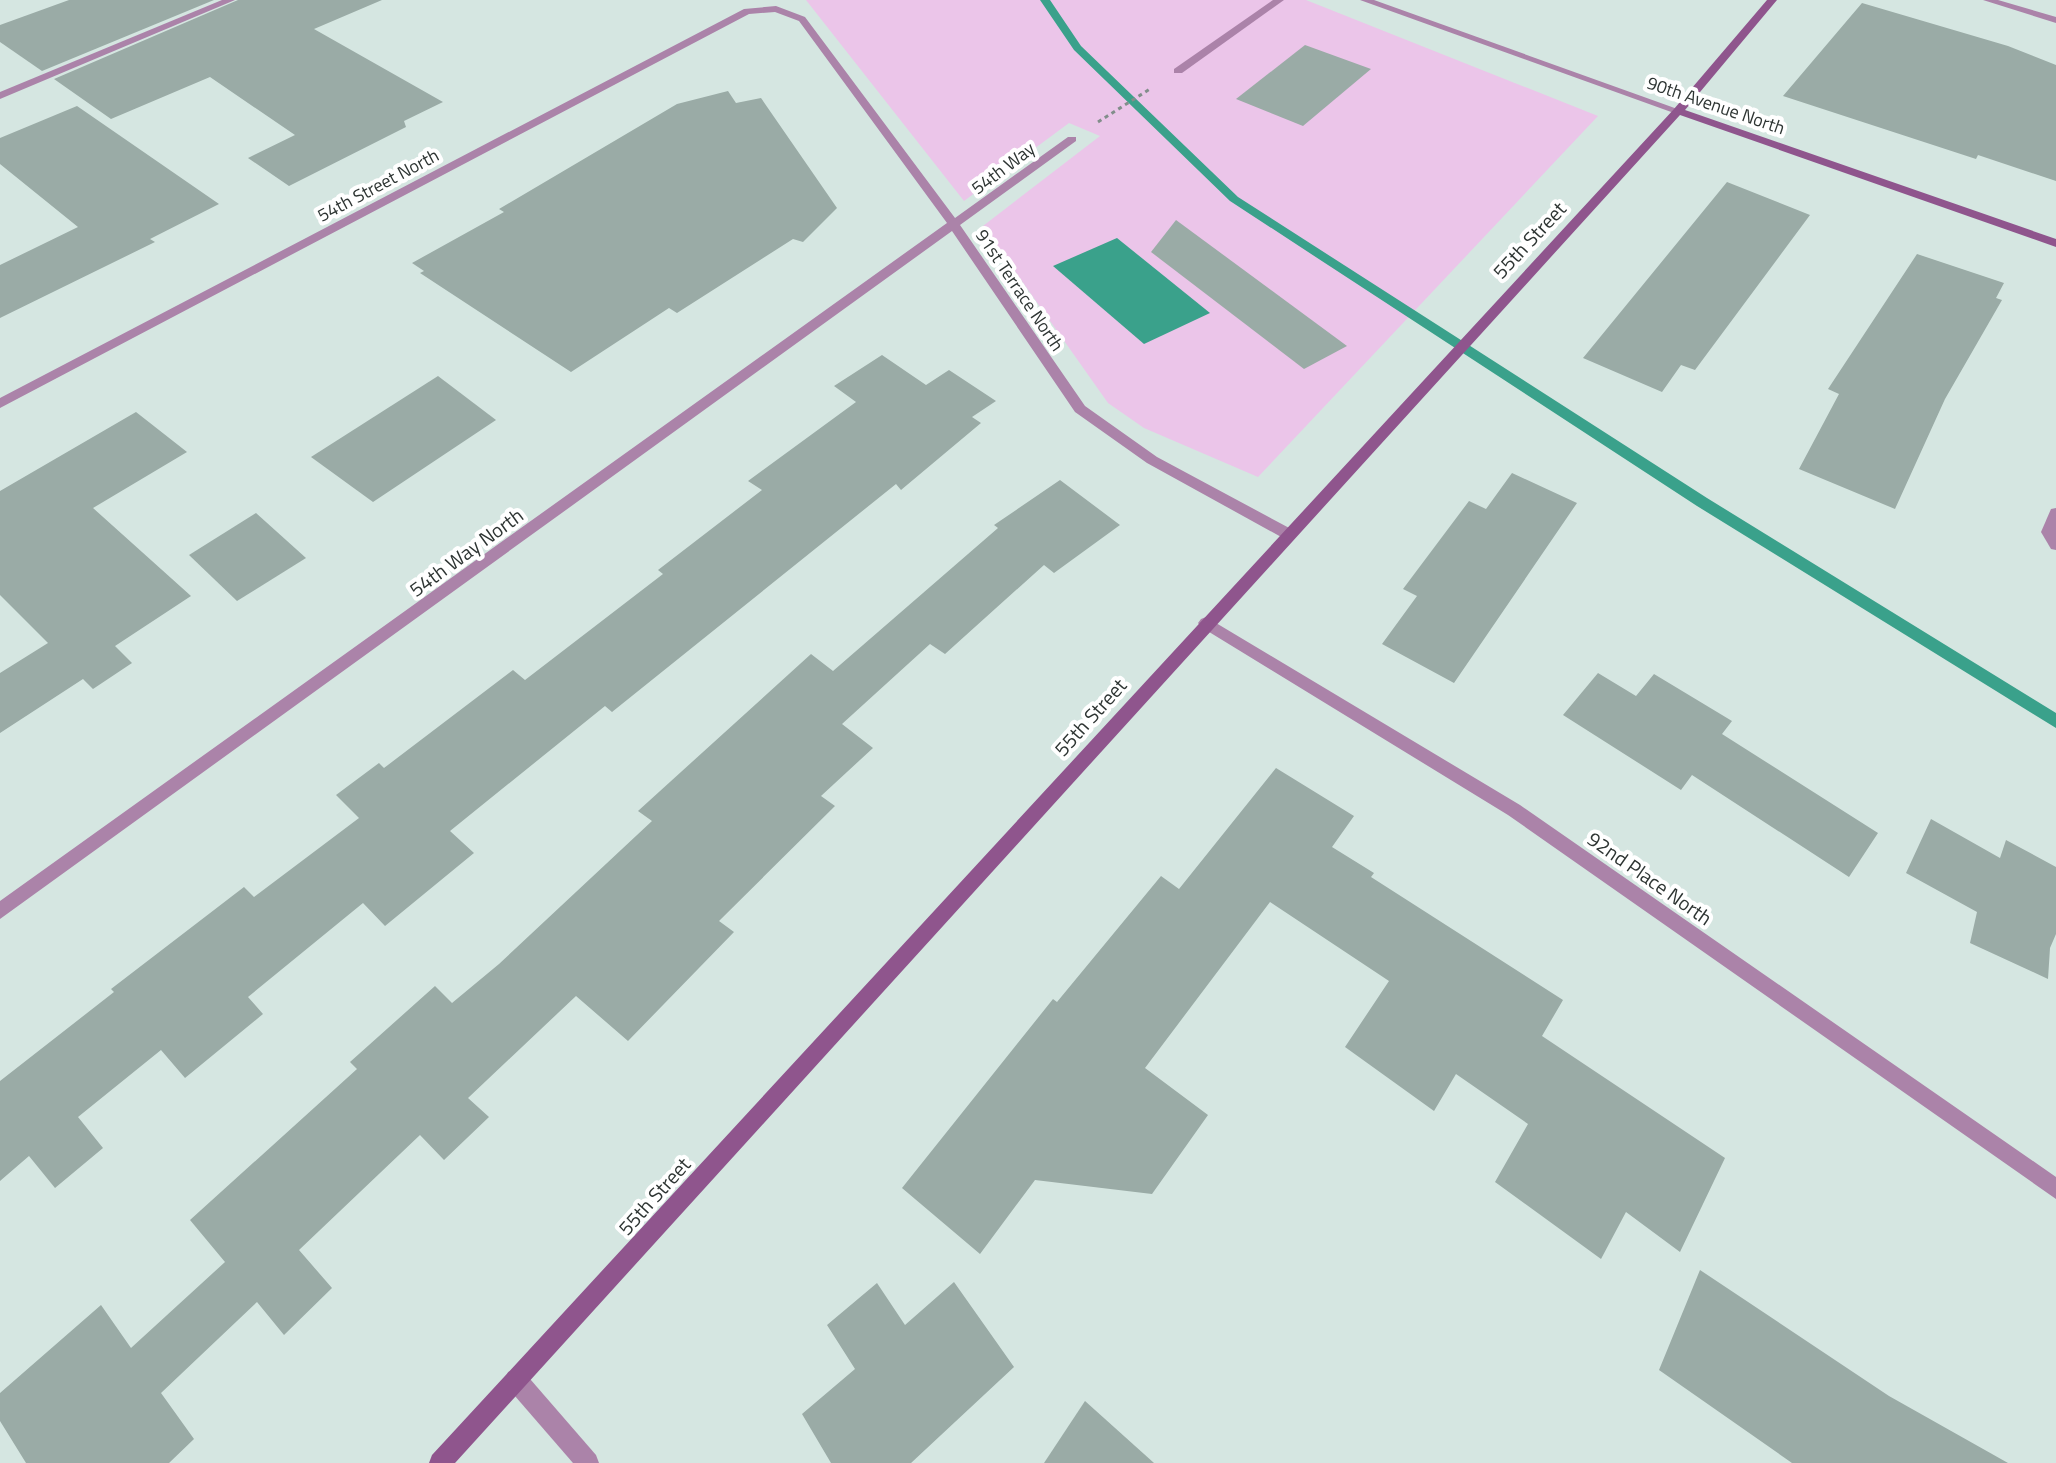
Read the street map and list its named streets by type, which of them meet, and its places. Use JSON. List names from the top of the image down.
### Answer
{
  "streets": {
    "street": [
      "90th Avenue North",
      "54th Way",
      "54th Street North",
      "55th Street",
      "91st Terrace North",
      "54th Way North",
      "92nd Place North"
    ]
  },
  "crossings": [
    ["90th Avenue North", "55th Street"],
    ["54th Way", "91st Terrace North"],
    ["54th Way", "54th Way North"],
    ["54th Street North", "91st Terrace North"],
    ["55th Street", "91st Terrace North"],
    ["55th Street", "92nd Place North"],
    ["91st Terrace North", "54th Way North"]
  ]
}
